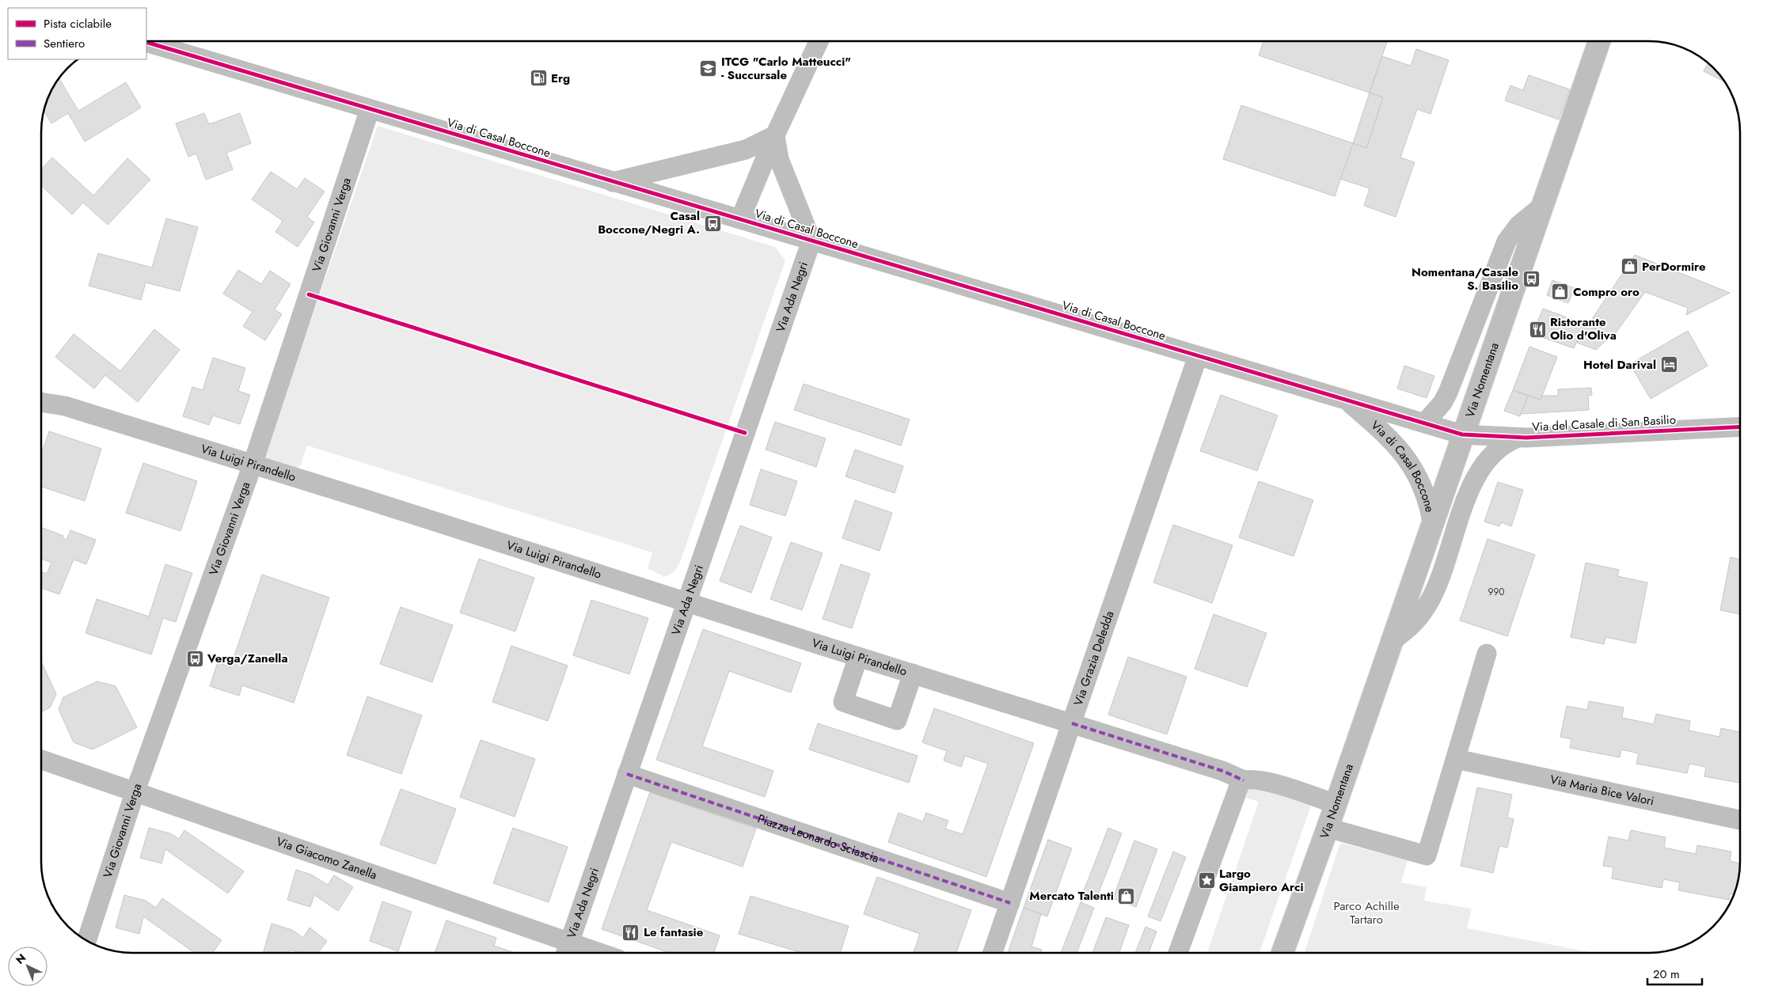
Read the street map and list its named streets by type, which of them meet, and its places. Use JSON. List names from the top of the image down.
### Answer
{
  "streets": {
    "main road": ["Via Nomentana"],
    "street": [
      "Via di Casal Boccone",
      "Via Giovanni Verga",
      "Via Ada Negri",
      "Via del Casale di San Basilio",
      "Via Luigi Pirandello",
      "Via Grazia Deledda",
      "Via Maria Bice Valori",
      "Piazza Leonardo Sciascia",
      "Via Giacomo Zanella"
    ]
  },
  "crossings": [
    ["Via di Casal Boccone", "Via Giovanni Verga"],
    ["Via di Casal Boccone", "Via Ada Negri"],
    ["Via di Casal Boccone", "Via Nomentana"],
    ["Via di Casal Boccone", "Via del Casale di San Basilio"],
    ["Via di Casal Boccone", "Via Grazia Deledda"],
    ["Via Giovanni Verga", "Via Luigi Pirandello"],
    ["Via Giovanni Verga", "Via Giacomo Zanella"],
    ["Via Ada Negri", "Via Luigi Pirandello"],
    ["Via Ada Negri", "Piazza Leonardo Sciascia"],
    ["Via Ada Negri", "Via Giacomo Zanella"],
    ["Via Nomentana", "Via del Casale di San Basilio"],
    ["Via Luigi Pirandello", "Via Grazia Deledda"],
    ["Via Grazia Deledda", "Piazza Leonardo Sciascia"]
  ],
  "parks": ["Parco Achille Tartaro"],
  "places": {
    "school or university": ["ITCG \"Carlo Matteucci\" - Succursale"],
    "fuel station": ["Erg"],
    "bus stop": ["Casal Boccone/Negri A.", "Nomentana/Casale S. Basilio", "Verga/Zanella"],
    "shop": ["PerDormire", "Compro oro", "Mercato Talenti"],
    "restaurant": ["Ristorante Olio d'Oliva", "Le fantasie"],
    "hotel": ["Hotel Darival"],
    "place": ["Largo Giampiero Arci"]
  },
  "house_numbers": ["990"],
  "legend": ["Pista ciclabile", "Sentiero"],
  "scale_bar": "20 m",
  "north": "top left"
}
